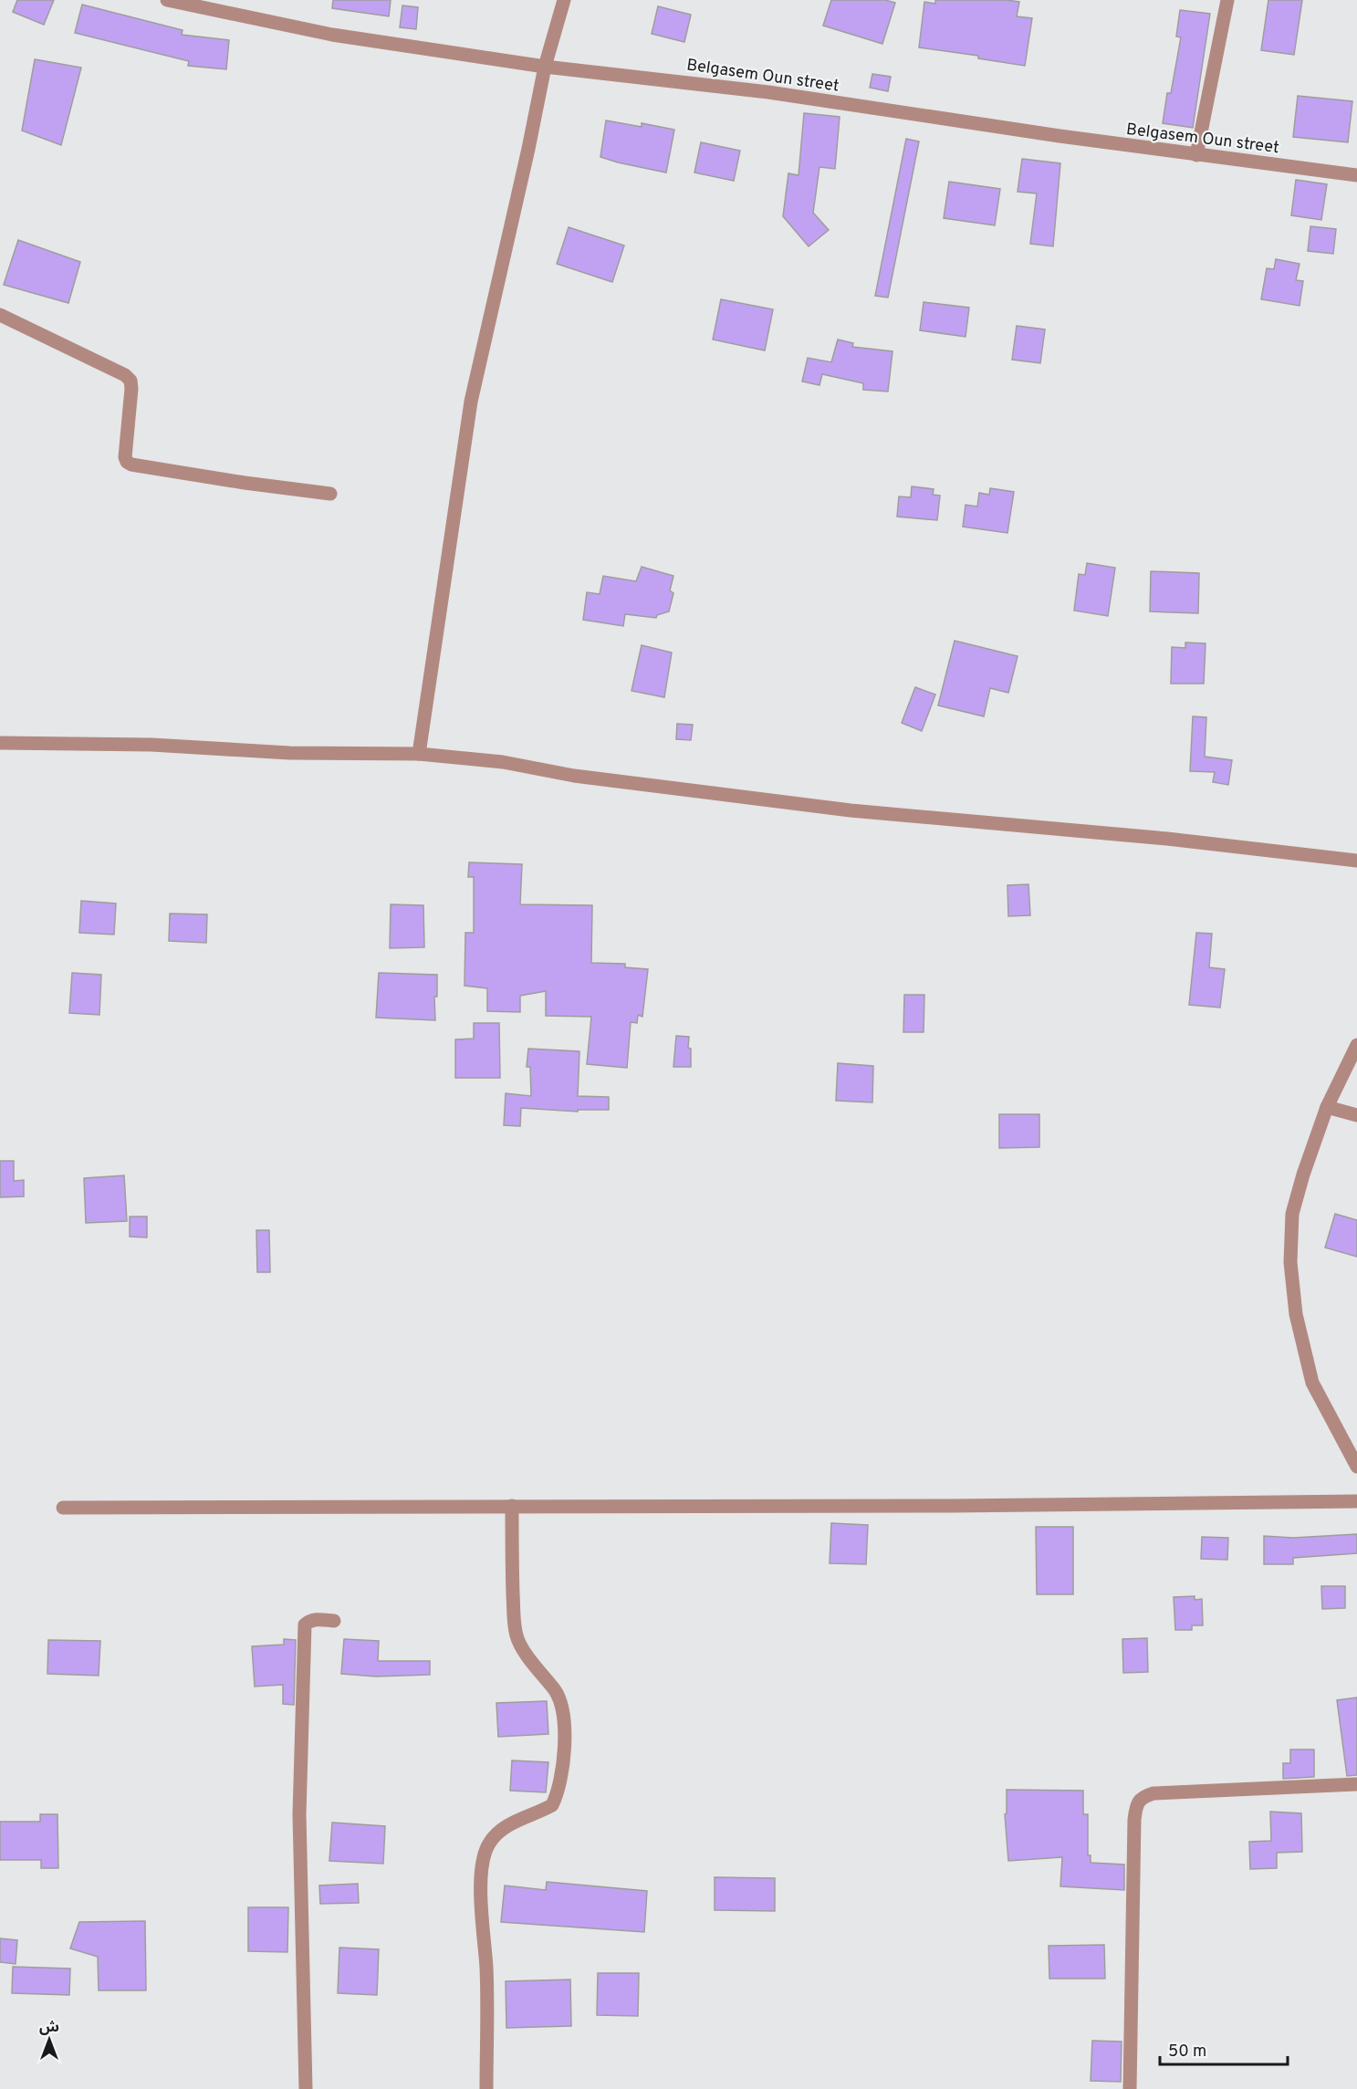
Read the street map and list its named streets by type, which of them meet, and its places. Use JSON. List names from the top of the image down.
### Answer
{
  "streets": {
    "street": ["Belgasem Oun street"]
  },
  "scale_bar": "50 m",
  "north": "top"
}
